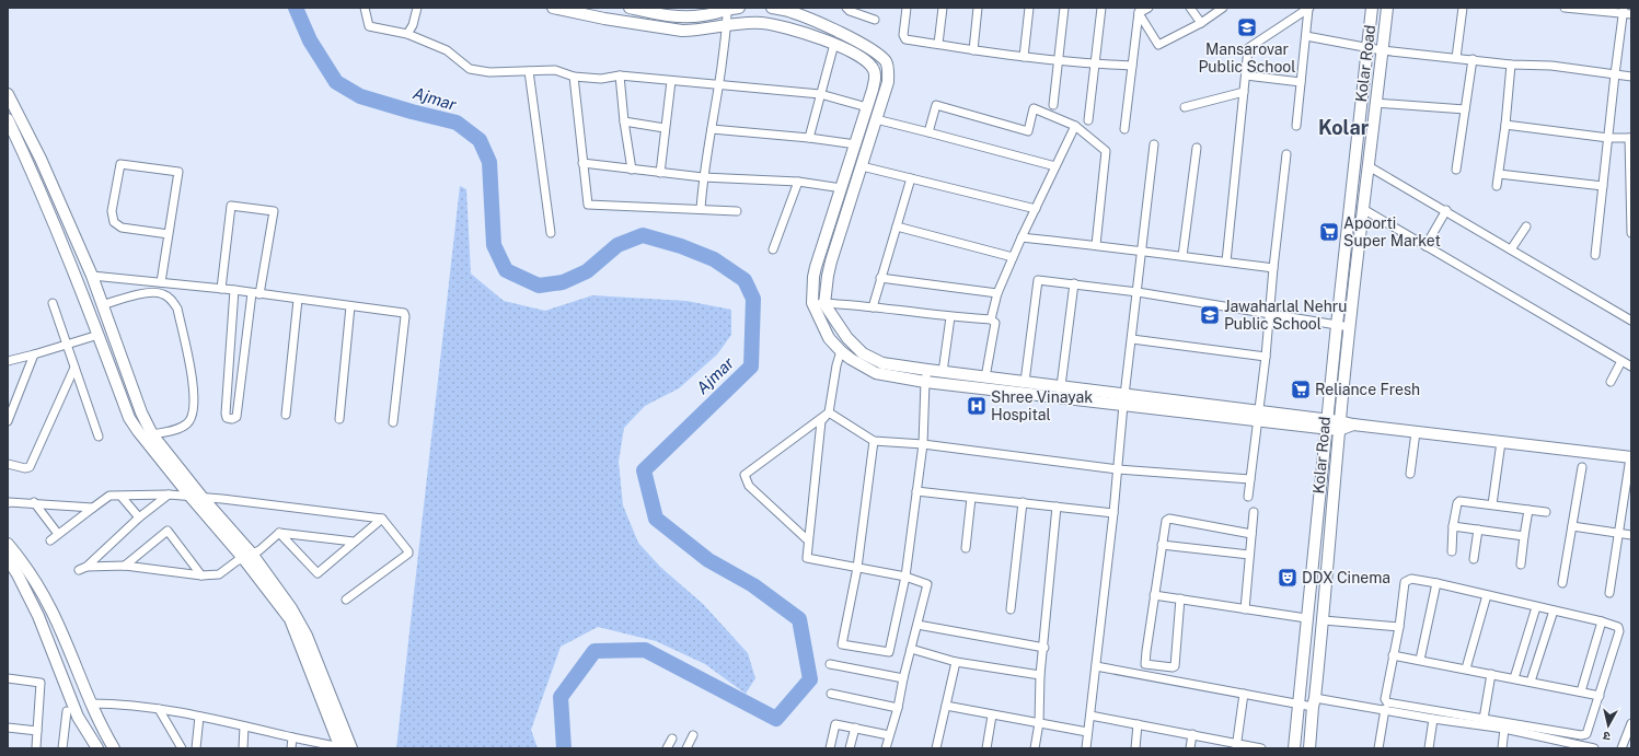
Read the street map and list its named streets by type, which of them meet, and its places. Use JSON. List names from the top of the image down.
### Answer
{
  "streets": {
    "street": ["Kolar Road"]
  },
  "districts": ["Kolar"],
  "water": ["Ajmar"],
  "places": {
    "school or university": ["Mansarovar Public School", "Jawaharlal Nehru Public School"],
    "supermarket": ["Apoorti Super Market", "Reliance Fresh"],
    "hospital": ["Shree Vinayak Hospital"],
    "theatre": ["DDX Cinema"]
  },
  "north": "bottom"
}
